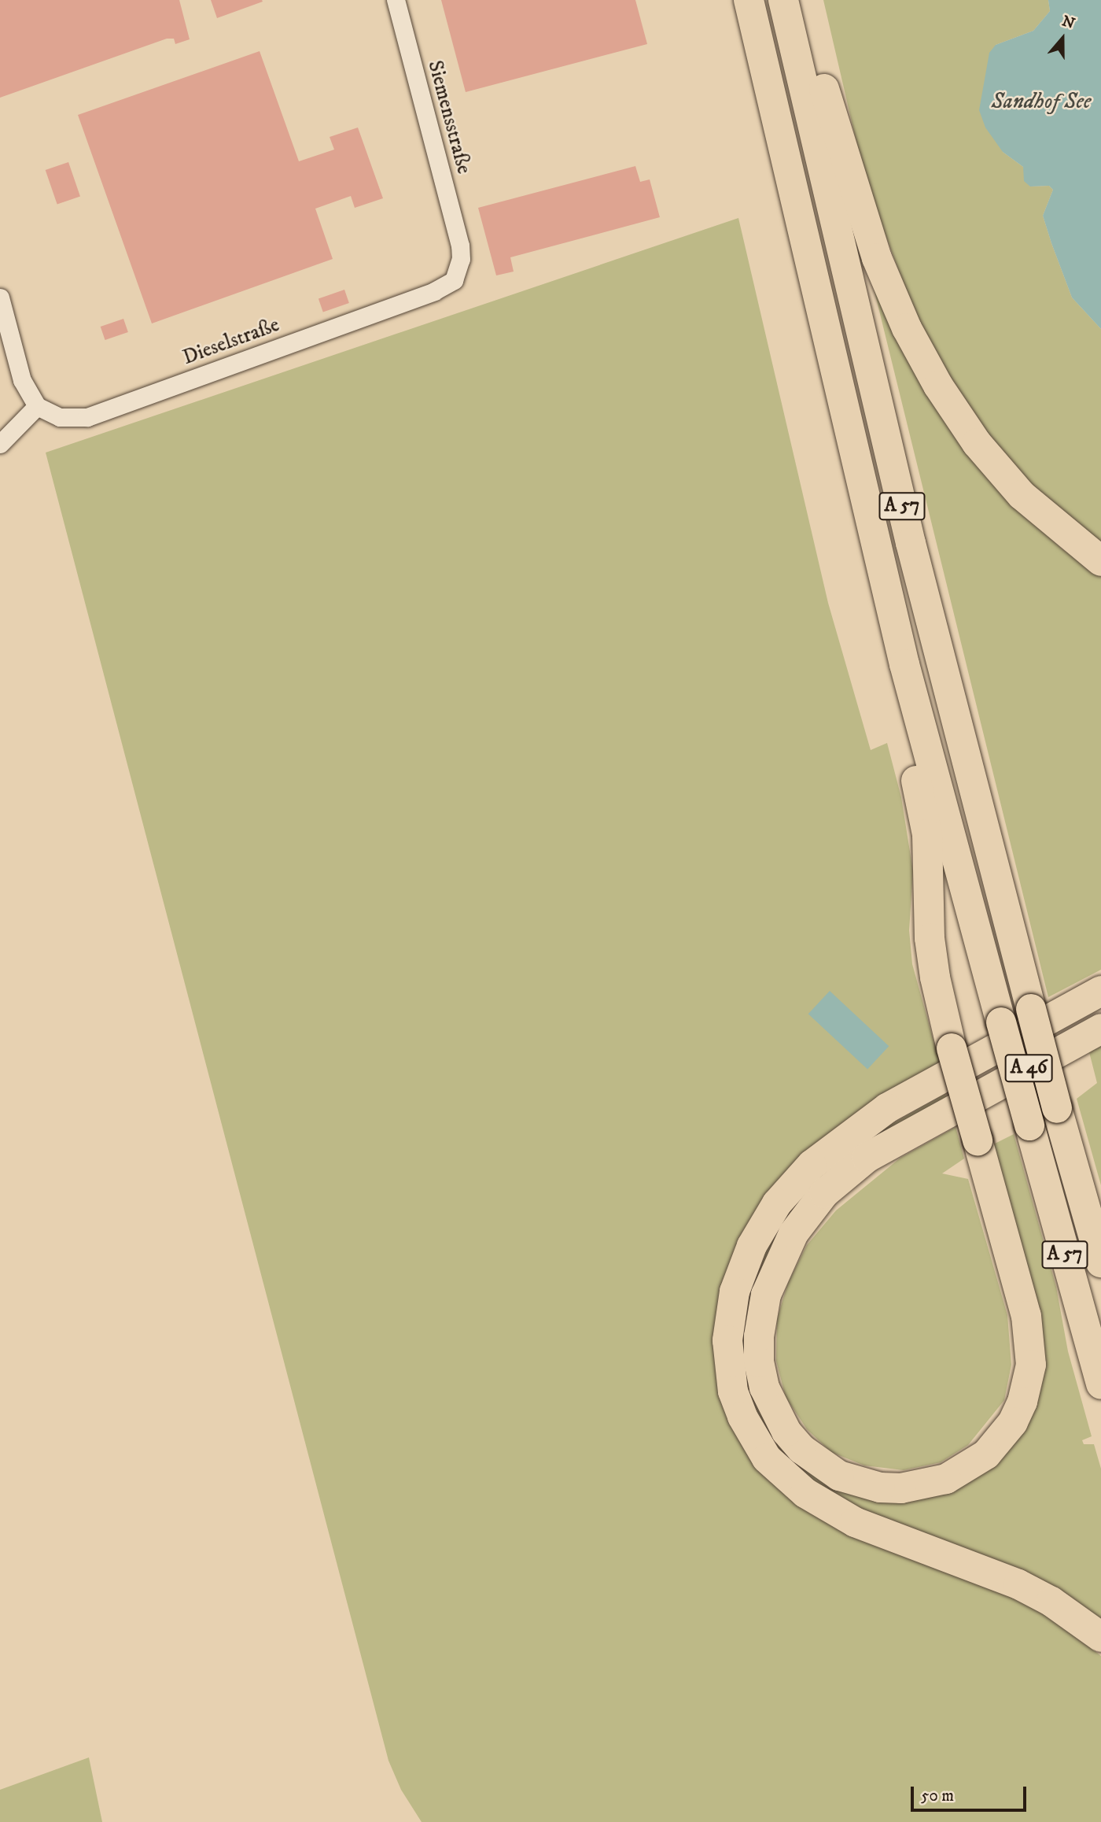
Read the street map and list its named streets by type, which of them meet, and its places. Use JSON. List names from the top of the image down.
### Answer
{
  "streets": {
    "highway": ["A 57", "A 46"],
    "street": ["Siemensstraße", "Dieselstraße"]
  },
  "crossings": [
    ["Siemensstraße", "Dieselstraße"],
    ["A 57", "A 46"]
  ],
  "water": ["Sandhof See"],
  "scale_bar": "50 m",
  "north": "top"
}
